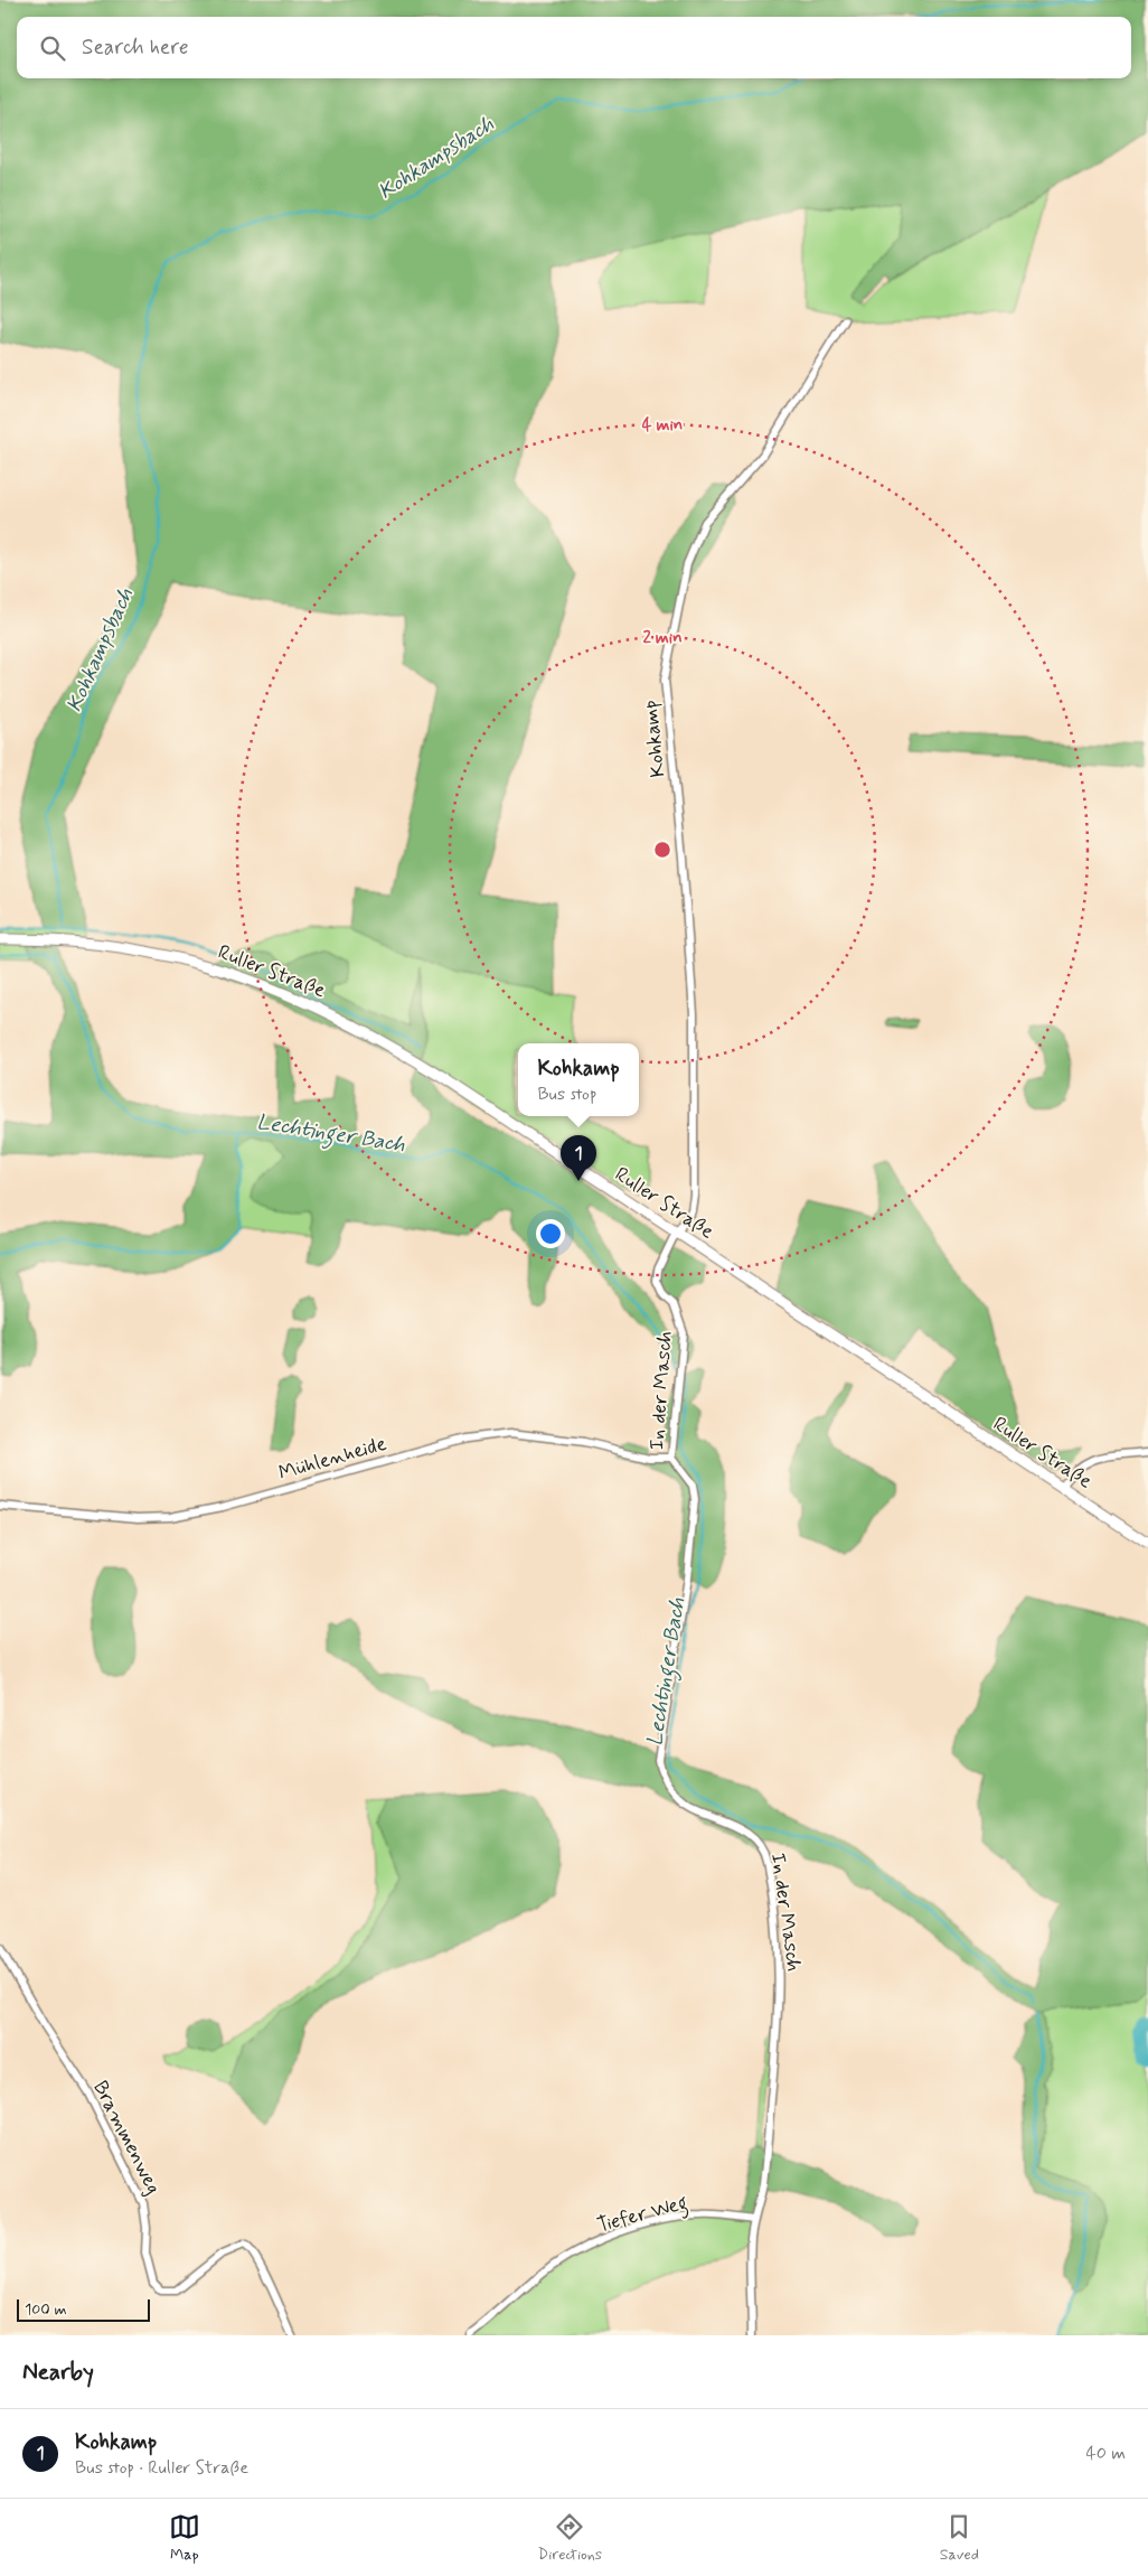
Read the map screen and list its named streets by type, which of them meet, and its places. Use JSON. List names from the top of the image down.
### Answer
{
  "streets": {
    "main road": ["Ruller Straße"],
    "street": [
      "Kohkamp",
      "In der Masch",
      "Mühlenheide",
      "Brammenweg",
      "Tiefer Weg"
    ]
  },
  "crossings": [
    ["Kohkamp", "Ruller Straße"],
    ["Kohkamp", "In der Masch"],
    ["Ruller Straße", "In der Masch"],
    ["In der Masch", "Mühlenheide"],
    ["In der Masch", "Tiefer Weg"]
  ],
  "water": ["Kohkampsbach", "Lechtinger Bach"],
  "scale_bar": "100 m",
  "page": {
    "search": "Search here",
    "popup": ["Kohkamp", "Bus stop"],
    "pins": "1",
    "scale": "100 m",
    "heading": "Nearby",
    "list": [
      {
        "mark": "1",
        "name": "Kohkamp",
        "note": "Bus stop · Ruller Straße",
        "value": "40 m"
      }
    ],
    "nav": ["Map", "Directions", "Saved"]
  },
  "rings": ["4 min", "2 min"]
}
